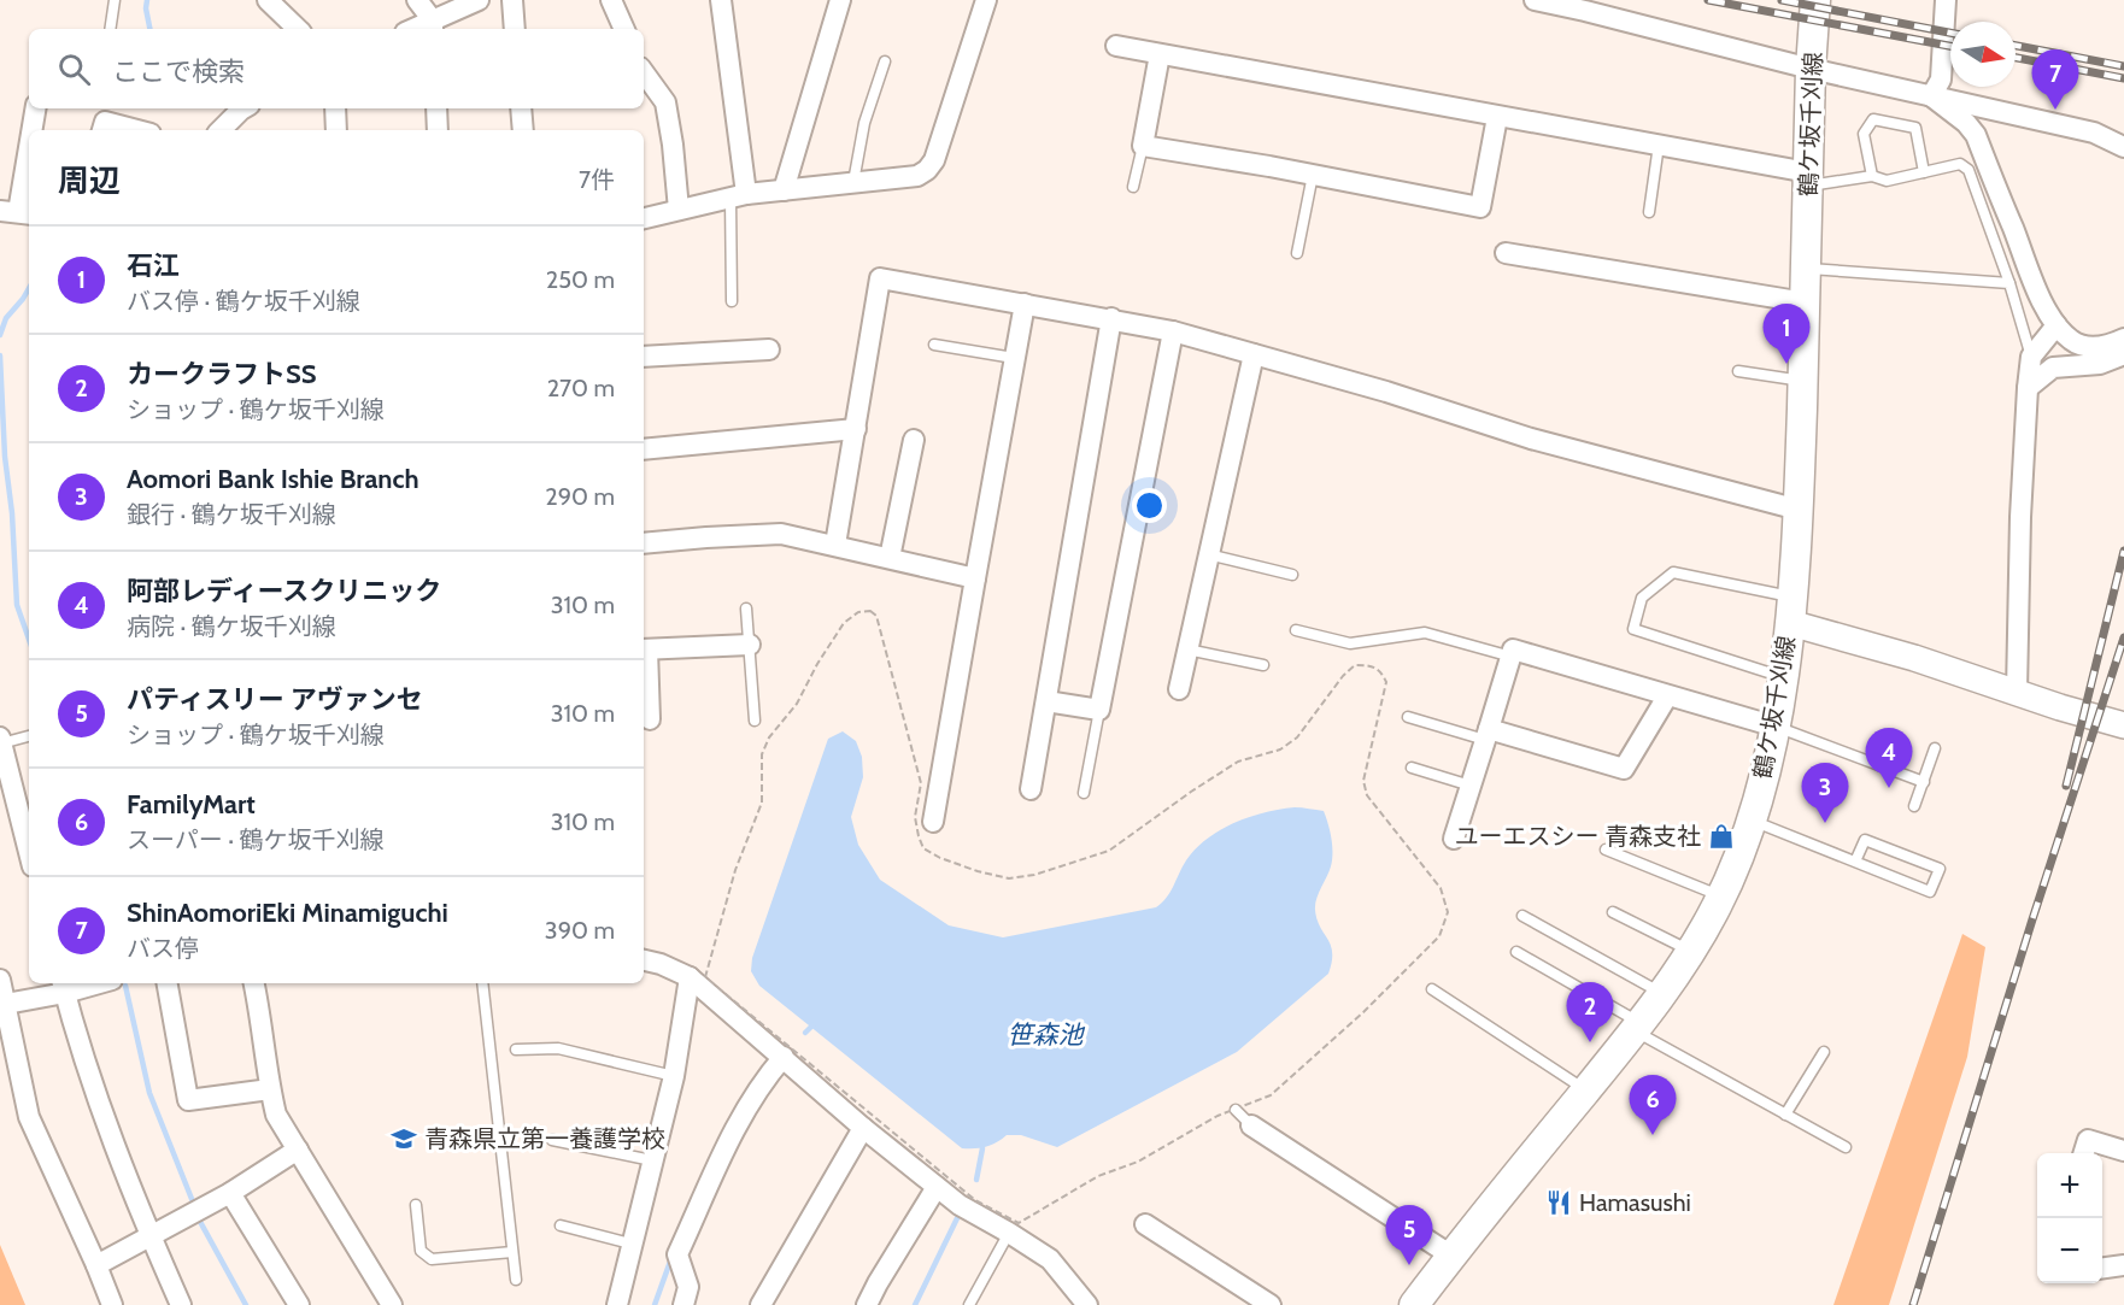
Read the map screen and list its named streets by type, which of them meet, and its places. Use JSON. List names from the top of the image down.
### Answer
{
  "streets": {
    "main road": ["鶴ケ坂千刈線"]
  },
  "water": ["笹森池"],
  "places": {
    "shop": ["ユーエスシー 青森支社"],
    "school or university": ["青森県立第一養護学校"],
    "restaurant": ["Hamasushi"]
  },
  "north": "right",
  "page": {
    "search": "ここで検索",
    "pins": [
      "7",
      "1",
      "4",
      "3",
      "2",
      "6",
      "5"
    ],
    "heading": ["周辺", "7件"],
    "list": [
      {
        "mark": "1",
        "name": "石江",
        "note": "バス停 · 鶴ケ坂千刈線",
        "value": "250 m"
      },
      {
        "mark": "2",
        "name": "カークラフトSS",
        "note": "ショップ · 鶴ケ坂千刈線",
        "value": "270 m"
      },
      {
        "mark": "3",
        "name": "Aomori Bank Ishie Branch",
        "note": "銀行 · 鶴ケ坂千刈線",
        "value": "290 m"
      },
      {
        "mark": "4",
        "name": "阿部レディースクリニック",
        "note": "病院 · 鶴ケ坂千刈線",
        "value": "310 m"
      },
      {
        "mark": "5",
        "name": "パティスリー アヴァンセ",
        "note": "ショップ · 鶴ケ坂千刈線",
        "value": "310 m"
      },
      {
        "mark": "6",
        "name": "FamilyMart",
        "note": "スーパー · 鶴ケ坂千刈線",
        "value": "310 m"
      },
      {
        "mark": "7",
        "name": "ShinAomoriEki Minamiguchi",
        "note": "バス停",
        "value": "390 m"
      }
    ],
    "map_buttons": ["+", "−"]
  }
}
